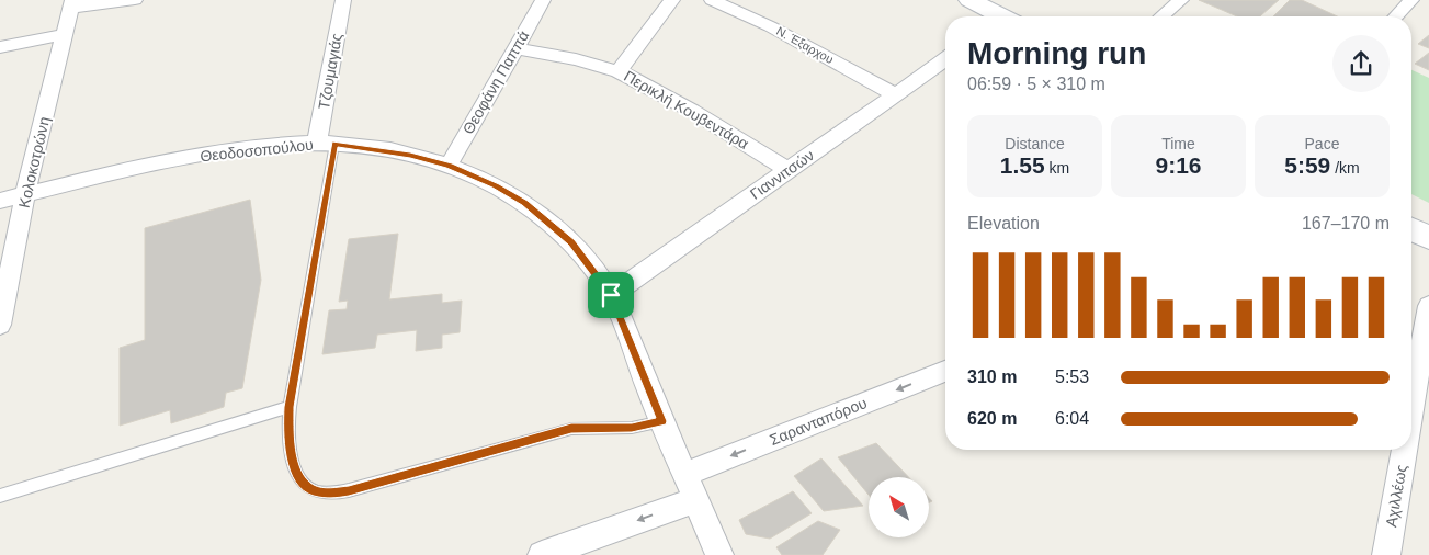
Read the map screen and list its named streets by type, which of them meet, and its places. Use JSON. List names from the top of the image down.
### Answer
{
  "streets": {
    "street": [
      "Ν. Έξαρχου",
      "Τζουμαγιάς",
      "Θεοφάνη Παππά",
      "Περικλή Κουβεντάρα",
      "Θεοδοσοπούλου",
      "Κολοκοτρώνη",
      "Γιαννιτσών",
      "Σαρανταπόρου",
      "Αχιλλέως"
    ]
  },
  "crossings": [
    ["Ν. Έξαρχου", "Γιαννιτσών"],
    ["Τζουμαγιάς", "Θεοδοσοπούλου"],
    ["Θεοφάνη Παππά", "Περικλή Κουβεντάρα"],
    ["Θεοφάνη Παππά", "Θεοδοσοπούλου"],
    ["Περικλή Κουβεντάρα", "Γιαννιτσών"],
    ["Θεοδοσοπούλου", "Κολοκοτρώνη"],
    ["Θεοδοσοπούλου", "Γιαννιτσών"],
    ["Θεοδοσοπούλου", "Σαρανταπόρου"]
  ],
  "one_way": ["Σαρανταπόρου"],
  "north": "top left",
  "page": {
    "heading": ["Morning run", "06:59 · 5 × 310 m"],
    "stats": [
      ["Distance", "1.55 km"],
      ["Time", "9:16"],
      ["Pace", "5:59 /km"]
    ],
    "chart": ["Elevation", "167–170 m"],
    "list": [
      {
        "name": "310 m",
        "note": "5:53"
      },
      {
        "name": "620 m",
        "note": "6:04"
      }
    ]
  }
}
